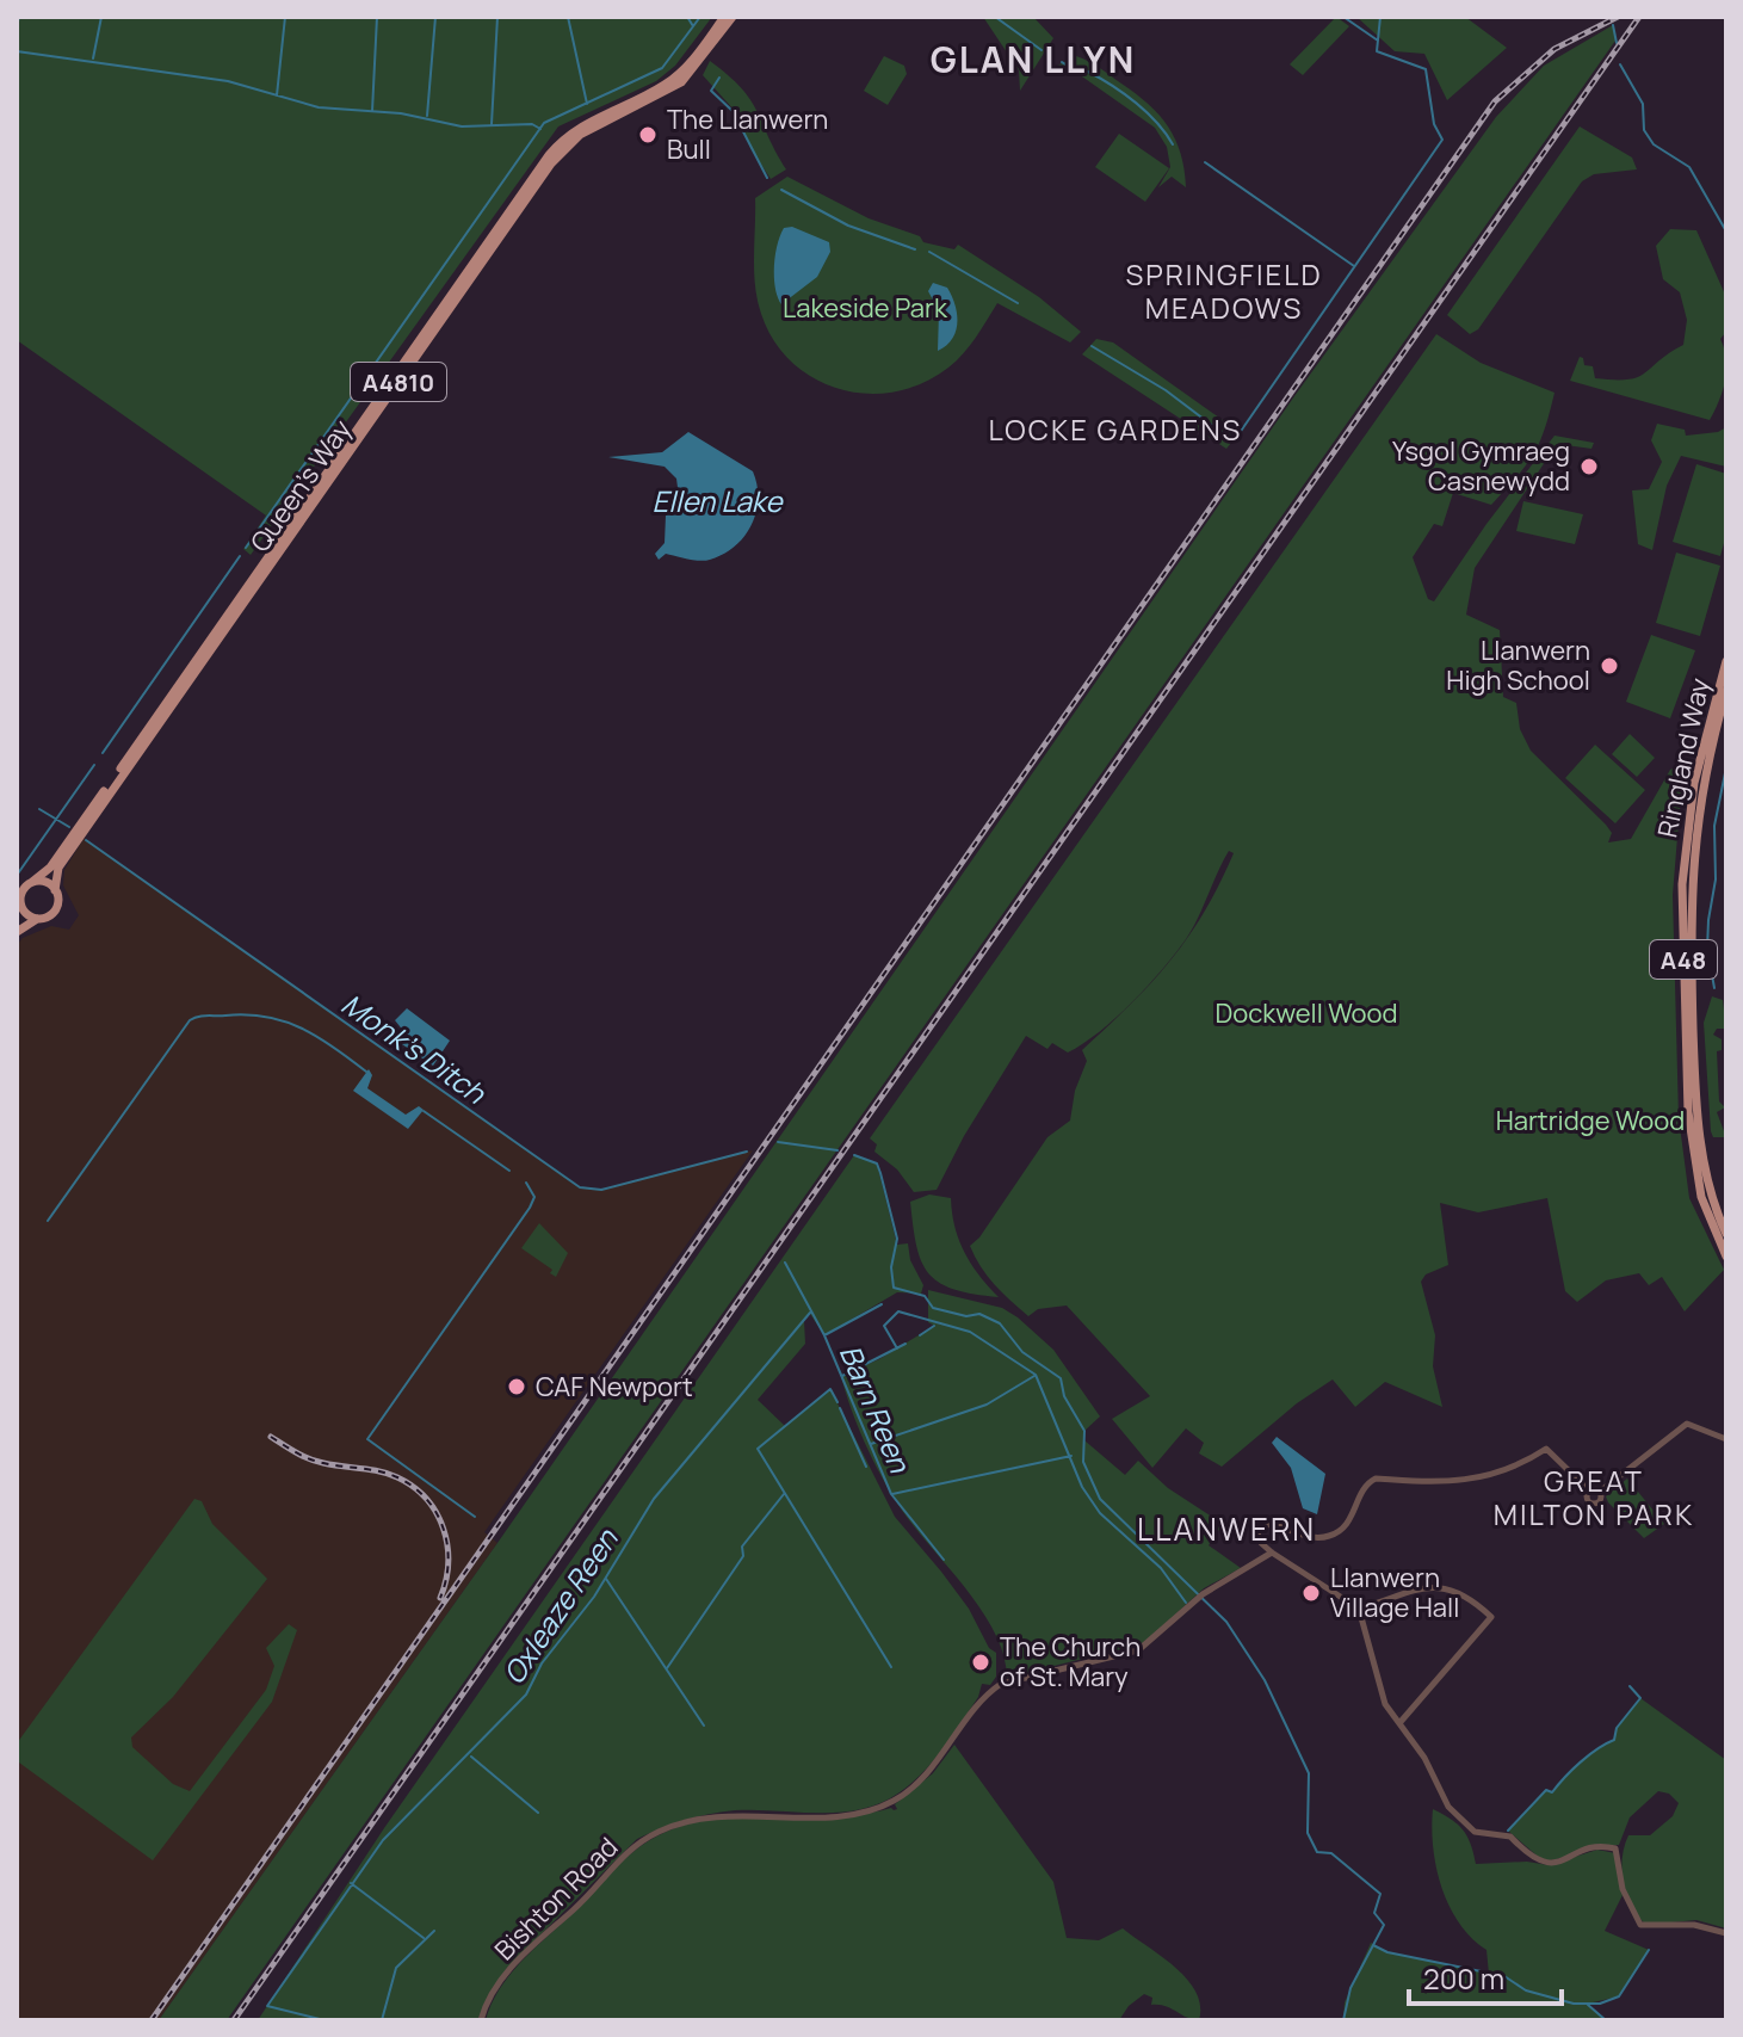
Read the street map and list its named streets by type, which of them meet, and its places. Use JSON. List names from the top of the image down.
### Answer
{
  "streets": {
    "main road": [
      "A4810",
      "Queen's Way",
      "Ringland Way",
      "A48"
    ],
    "street": ["Bishton Road"]
  },
  "districts": [
    "GLAN LLYN",
    "SPRINGFIELD MEADOWS",
    "LOCKE GARDENS",
    "GREAT MILTON PARK",
    "LLANWERN"
  ],
  "water": [
    "Ellen Lake",
    "Monk's Ditch",
    "Barn Reen",
    "Oxleaze Reen"
  ],
  "parks": ["Lakeside Park", "Dockwell Wood", "Hartridge Wood"],
  "places": [
    "The Llanwern Bull",
    "Ysgol Gymraeg Casnewydd",
    "Llanwern High School",
    "CAF Newport",
    "Llanwern Village Hall",
    "The Church of St. Mary"
  ],
  "scale_bar": "200 m"
}
